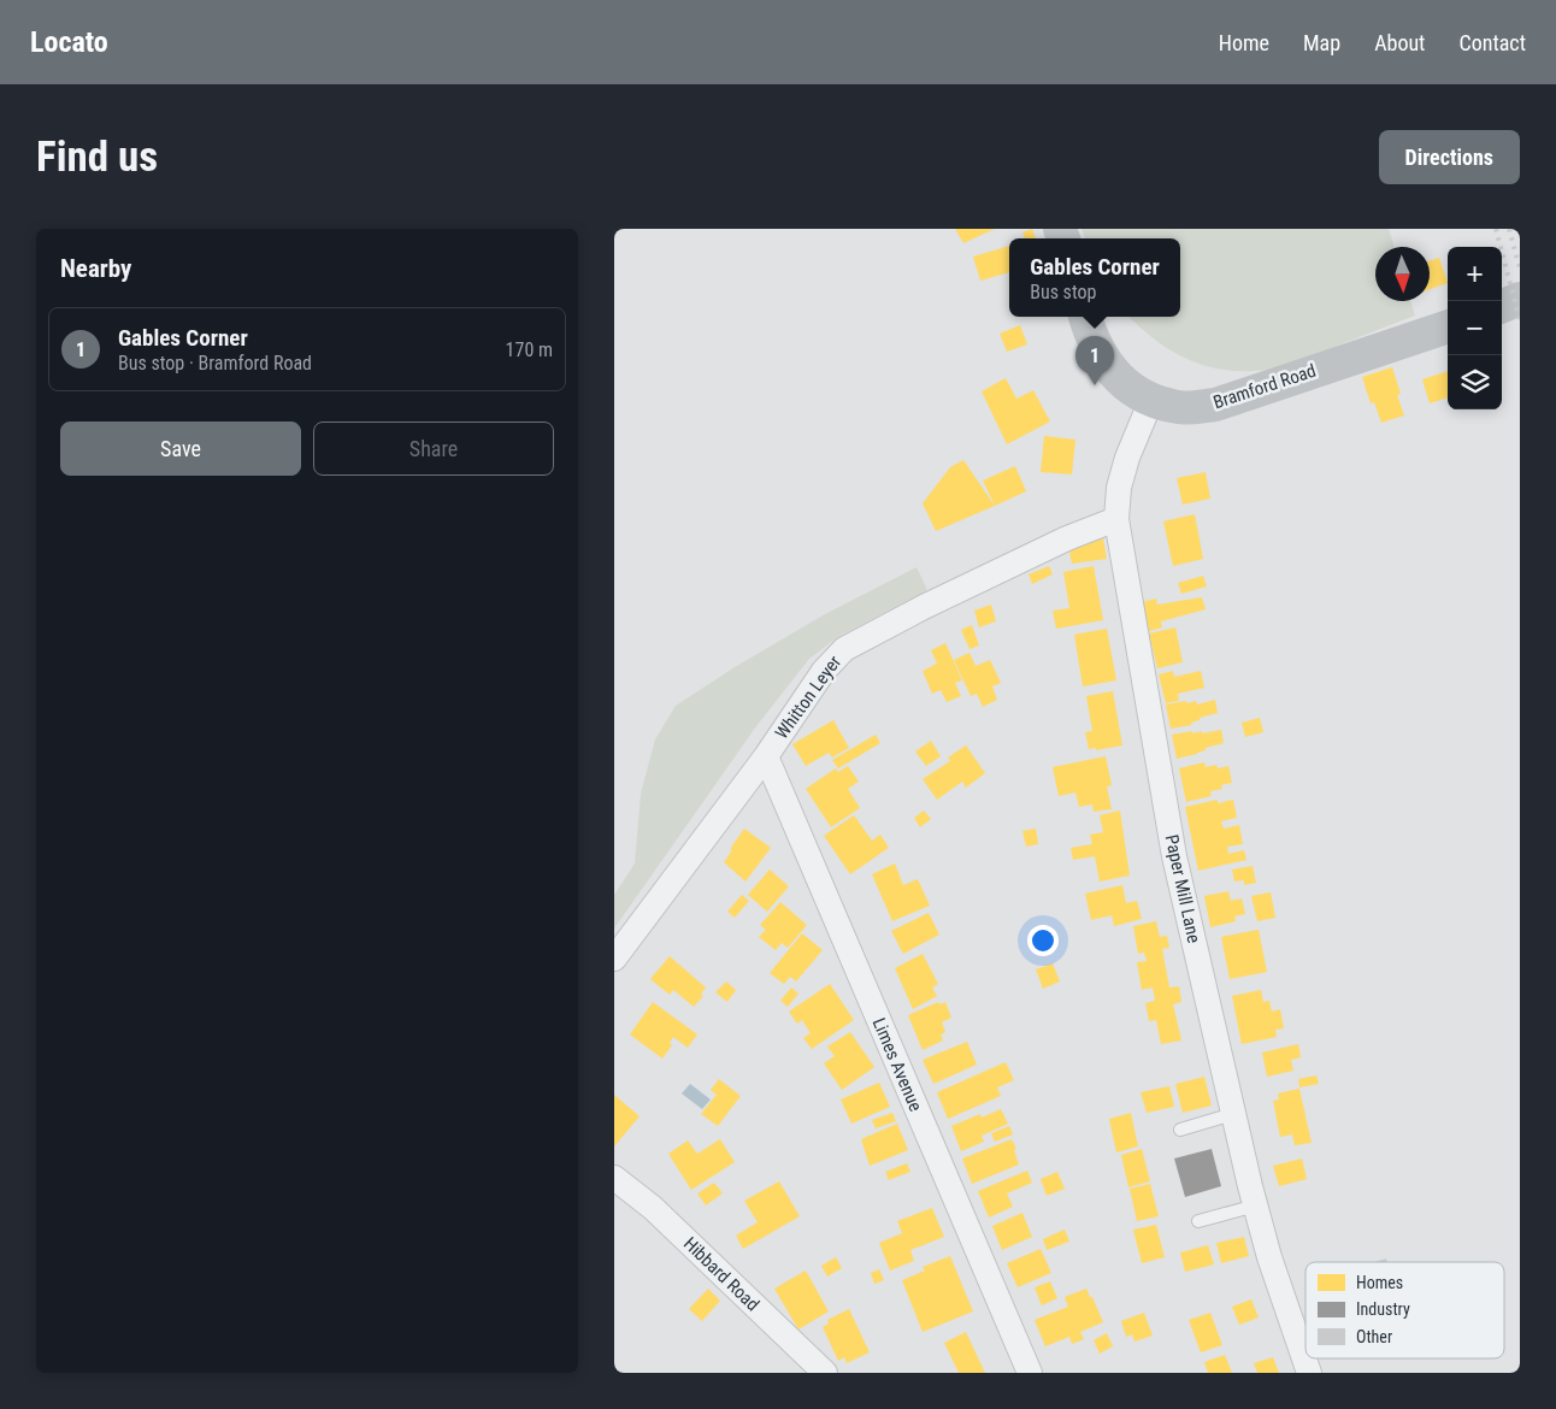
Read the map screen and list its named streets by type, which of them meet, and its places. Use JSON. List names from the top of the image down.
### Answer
{
  "streets": {
    "main road": ["Bramford Road"],
    "street": [
      "Whitton Leyer",
      "Paper Mill Lane",
      "Limes Avenue",
      "Hibbard Road"
    ]
  },
  "crossings": [
    ["Bramford Road", "Paper Mill Lane"],
    ["Whitton Leyer", "Paper Mill Lane"],
    ["Whitton Leyer", "Limes Avenue"]
  ],
  "legend": ["Homes", "Industry", "Other"],
  "north": "bottom",
  "page": {
    "header": "Locato",
    "nav": [
      "Home",
      "Map",
      "About",
      "Contact"
    ],
    "buttons": [
      "Directions",
      ["Save", "Share"]
    ],
    "title": "Find us",
    "heading": "Nearby",
    "popup": ["Gables Corner", "Bus stop"],
    "map_buttons": ["+", "−"],
    "list": [
      {
        "mark": "1",
        "name": "Gables Corner",
        "note": "Bus stop · Bramford Road",
        "value": "170 m"
      }
    ],
    "pins": "1"
  }
}
